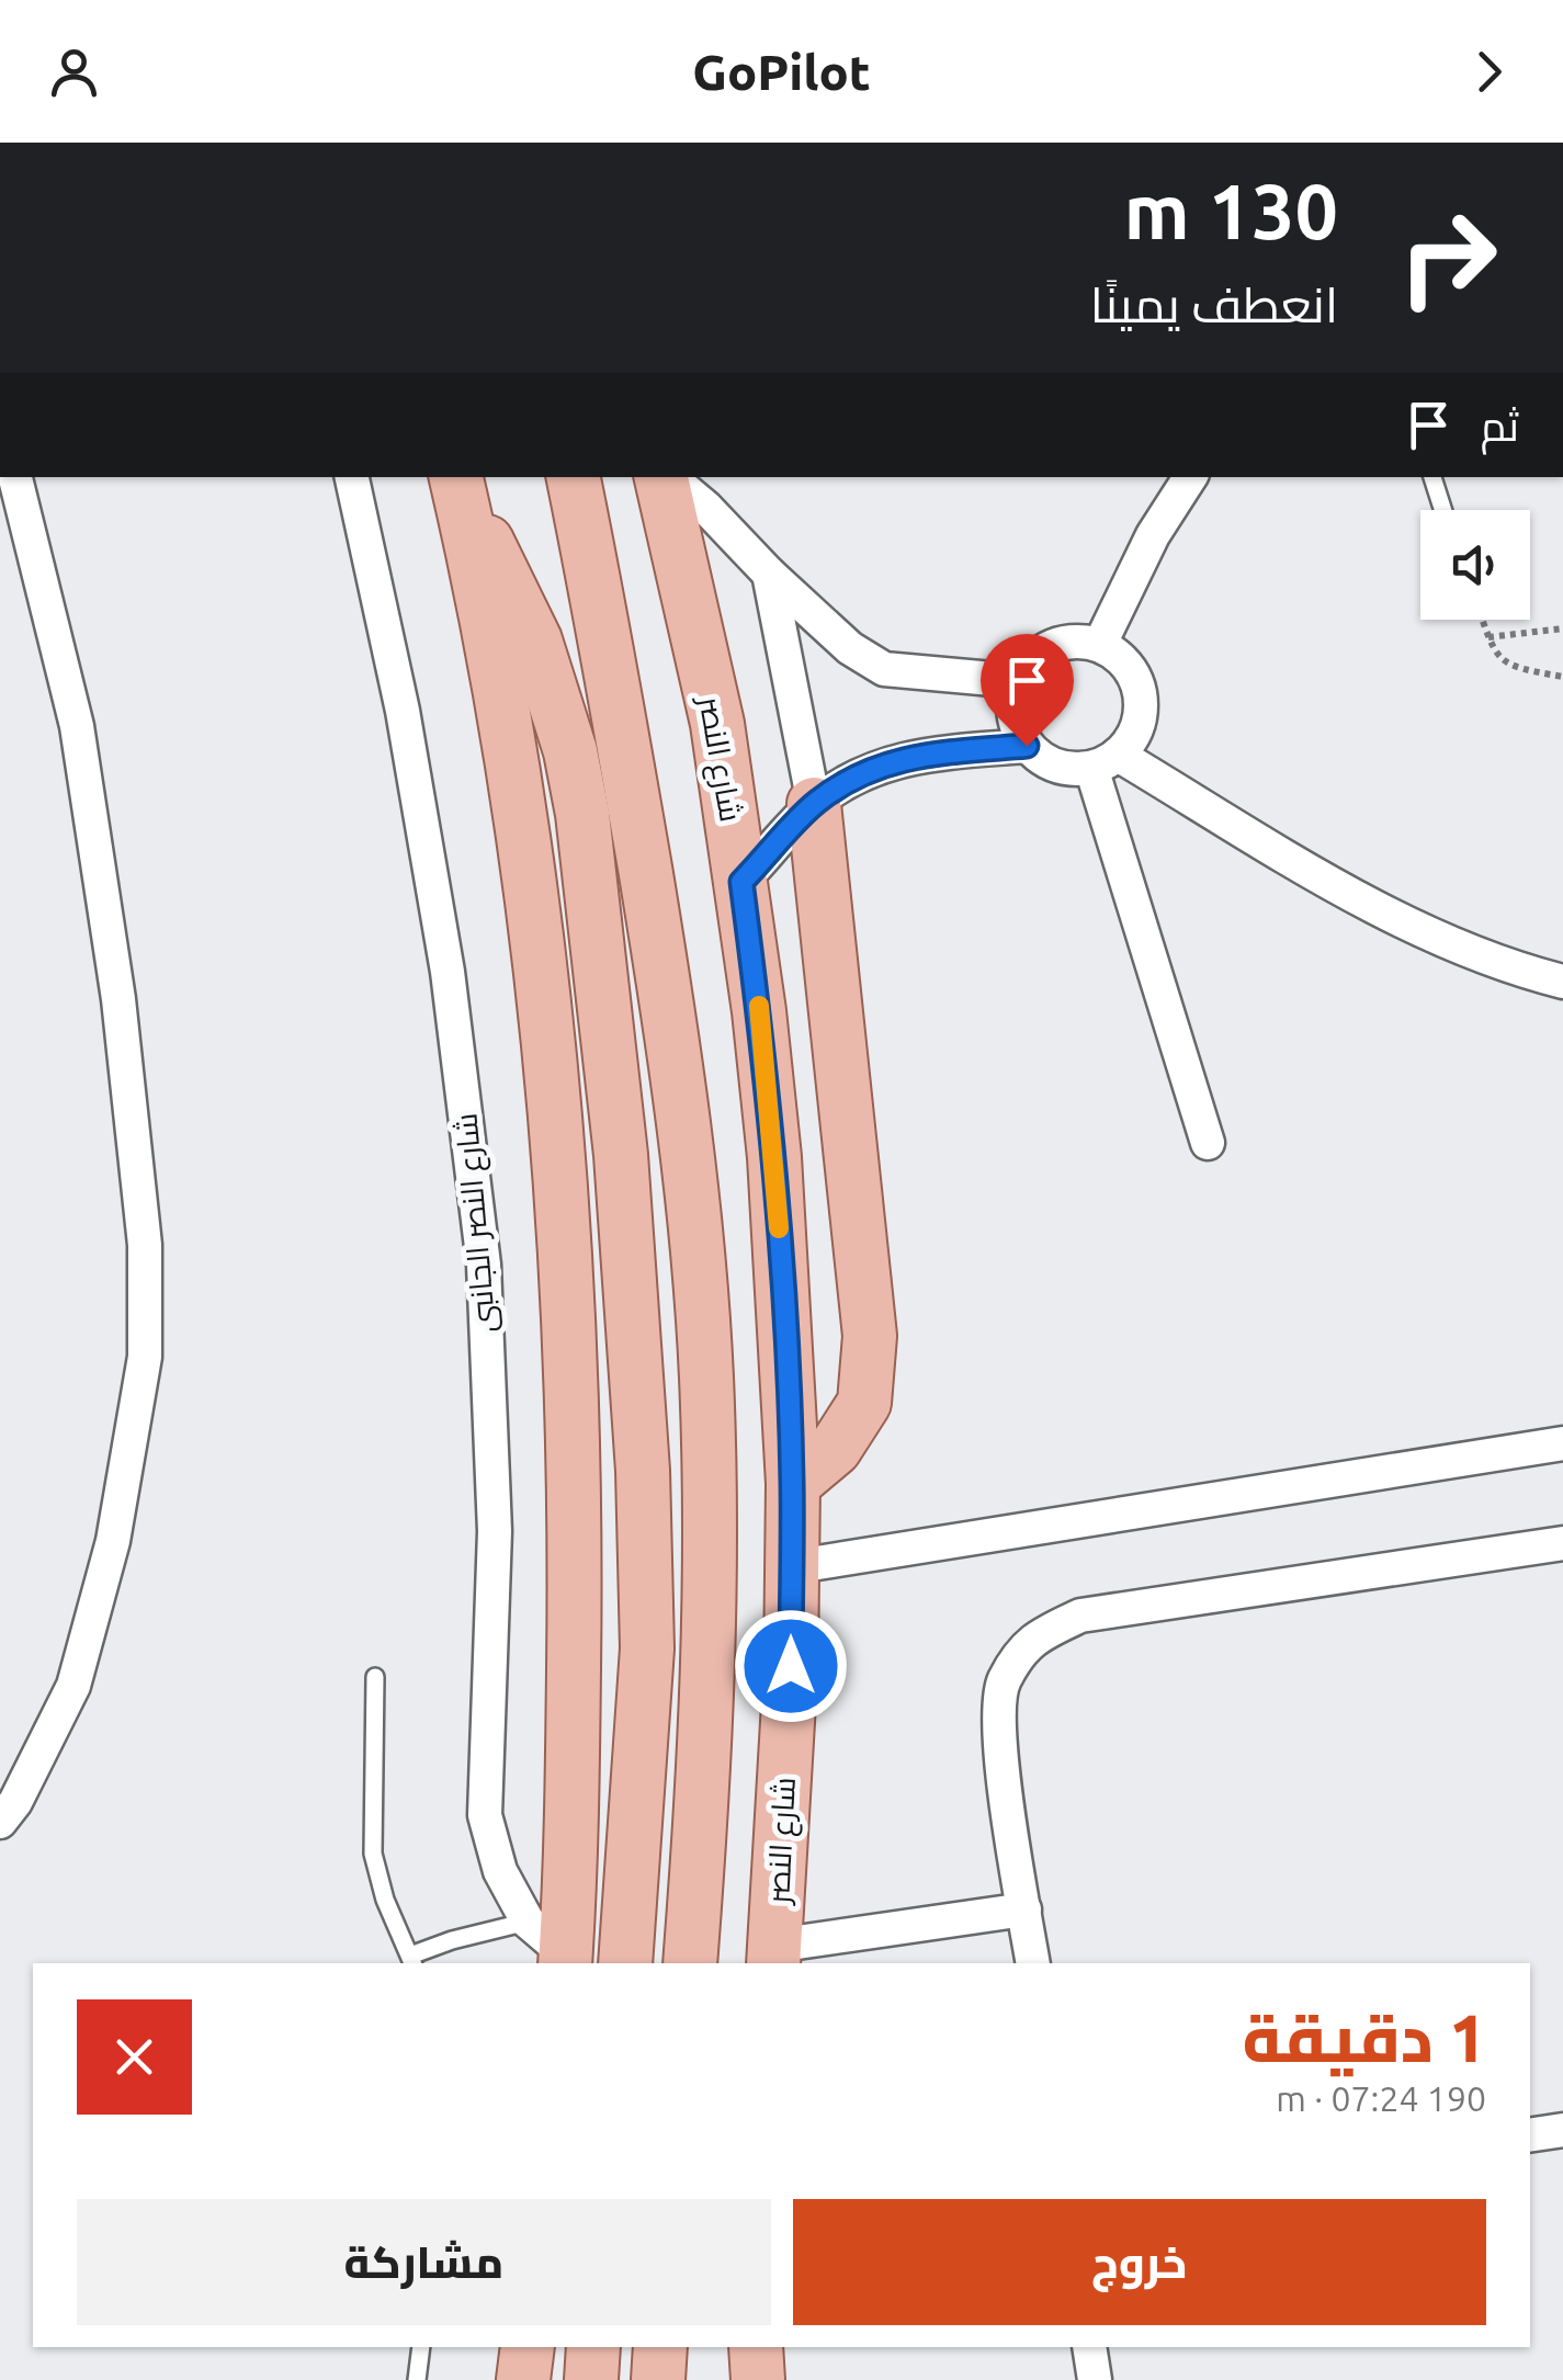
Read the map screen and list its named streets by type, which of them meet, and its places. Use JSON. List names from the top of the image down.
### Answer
{
  "streets": {
    "main road": ["شارع النصر"],
    "street": ["شارع النصر الجانبى"]
  },
  "page": {
    "header": "GoPilot",
    "turn": ["130 m", "انعطف يمينًا"],
    "then": "ثم",
    "heading": ["1 دقيقة", "190 m · 07:24"],
    "buttons": ["خروج", "مشاركة"]
  }
}
